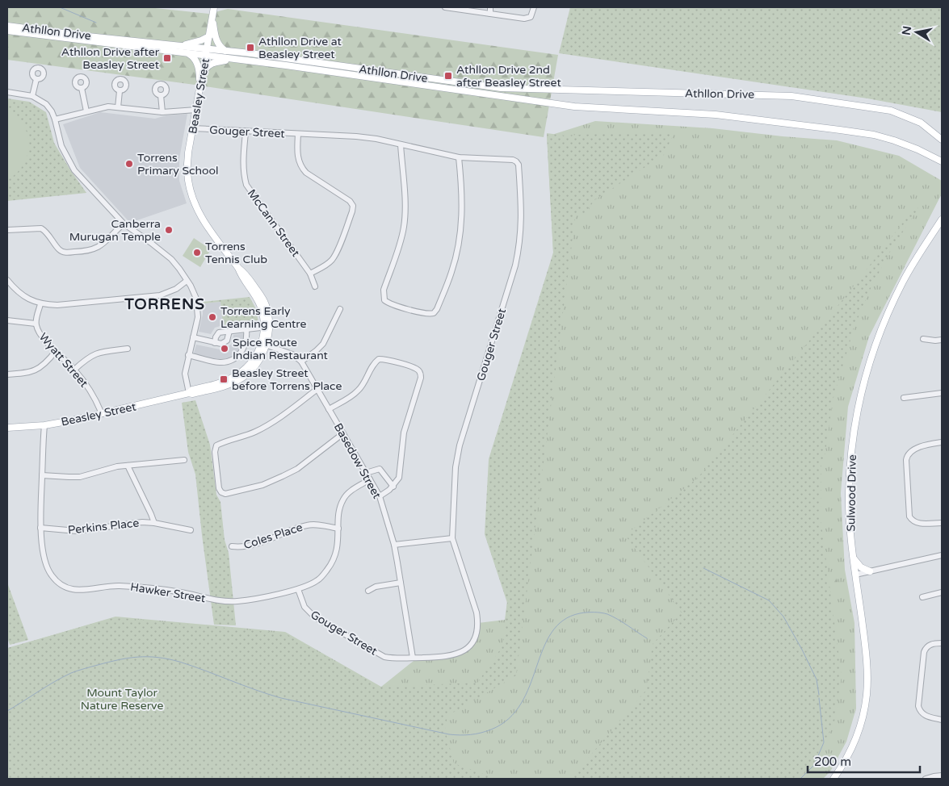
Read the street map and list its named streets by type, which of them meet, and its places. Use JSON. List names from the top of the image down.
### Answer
{
  "streets": {
    "main road": ["Athllon Drive", "Beasley Street", "Sulwood Drive"],
    "street": [
      "Gouger Street",
      "McCann Street",
      "Wyatt Street",
      "Basedow Street",
      "Perkins Place",
      "Coles Place",
      "Hawker Street"
    ]
  },
  "crossings": [
    ["Athllon Drive", "Beasley Street"],
    ["Beasley Street", "Gouger Street"],
    ["Beasley Street", "Wyatt Street"],
    ["Beasley Street", "Basedow Street"],
    ["Beasley Street", "Hawker Street"],
    ["Gouger Street", "McCann Street"],
    ["Gouger Street", "Basedow Street"],
    ["Gouger Street", "Hawker Street"],
    ["Basedow Street", "Hawker Street"],
    ["Perkins Place", "Hawker Street"],
    ["Coles Place", "Hawker Street"]
  ],
  "districts": ["TORRENS"],
  "parks": ["Mount Taylor Nature Reserve"],
  "places": {
    "transit": [
      "Athllon Drive at Beasley Street",
      "Athllon Drive after Beasley Street",
      "Athllon Drive 2nd after Beasley Street",
      "Beasley Street before Torrens Place"
    ],
    "other": [
      "Torrens Primary School",
      "Canberra Murugan Temple",
      "Torrens Tennis Club",
      "Torrens Early Learning Centre",
      "Spice Route Indian Restaurant"
    ]
  },
  "scale_bar": "200 m",
  "north": "left"
}
